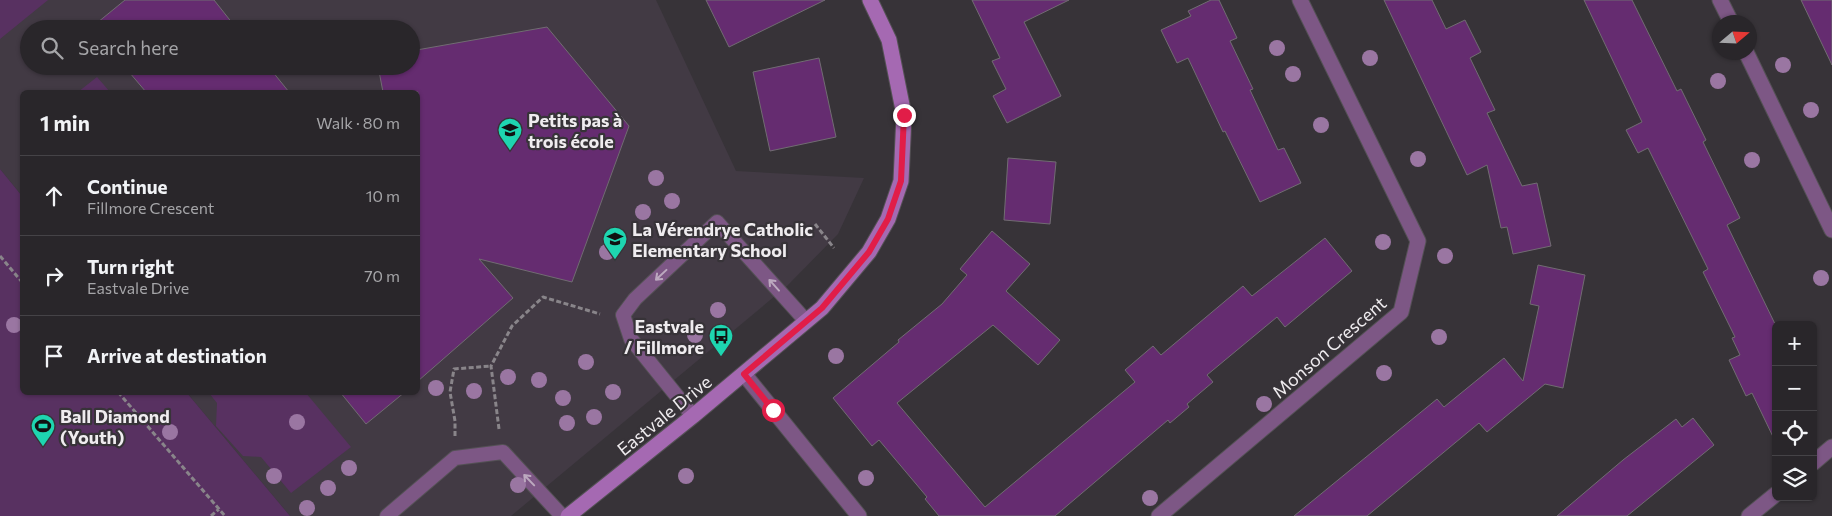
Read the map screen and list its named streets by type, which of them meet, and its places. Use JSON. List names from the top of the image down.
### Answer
{
  "streets": {
    "street": ["Monson Crescent", "Eastvale Drive"]
  },
  "places": {
    "school or university": ["Petits pas à trois école", "La Vérendrye Catholic Elementary School"],
    "bus stop": ["Eastvale / Fillmore"],
    "sports": ["Ball Diamond (Youth)"]
  },
  "north": "right",
  "page": {
    "search": "Search here",
    "heading": ["1 min", "Walk · 80 m"],
    "list": [
      ["Continue", "Fillmore Crescent", "10 m"],
      ["Turn right", "Eastvale Drive", "70 m"],
      "Arrive at destination"
    ],
    "map_buttons": ["+", "−"]
  }
}
